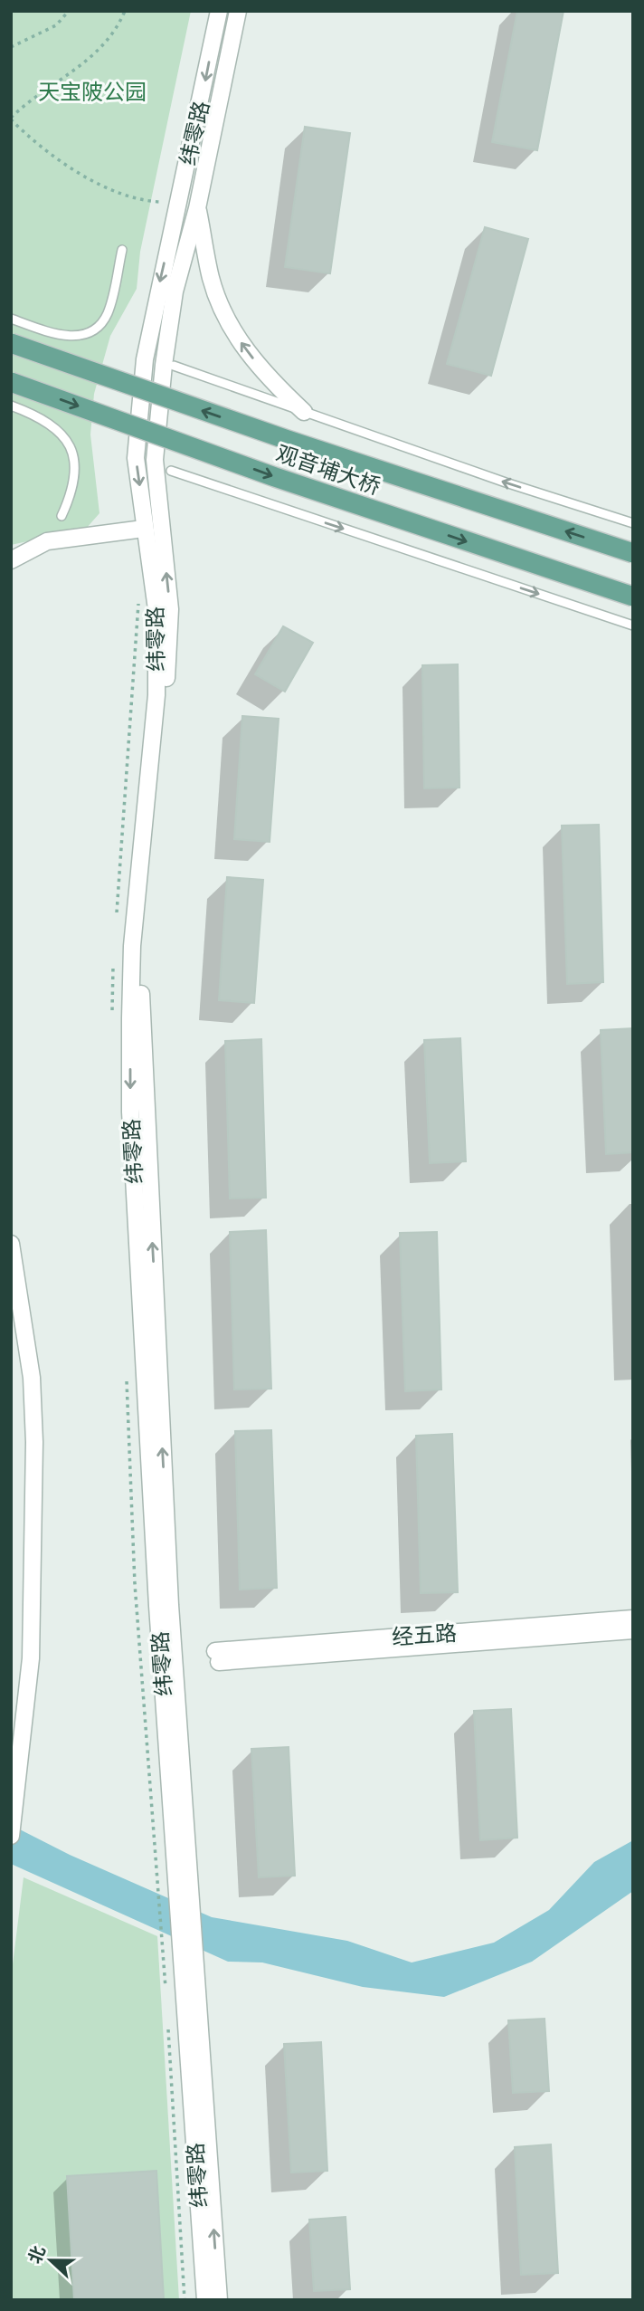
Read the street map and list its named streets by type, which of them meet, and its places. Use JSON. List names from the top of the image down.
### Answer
{
  "streets": {
    "main road": ["观音埔大桥"],
    "street": ["纬零路", "经五路"]
  },
  "parks": ["天宝陂公园"],
  "north": "left"
}
